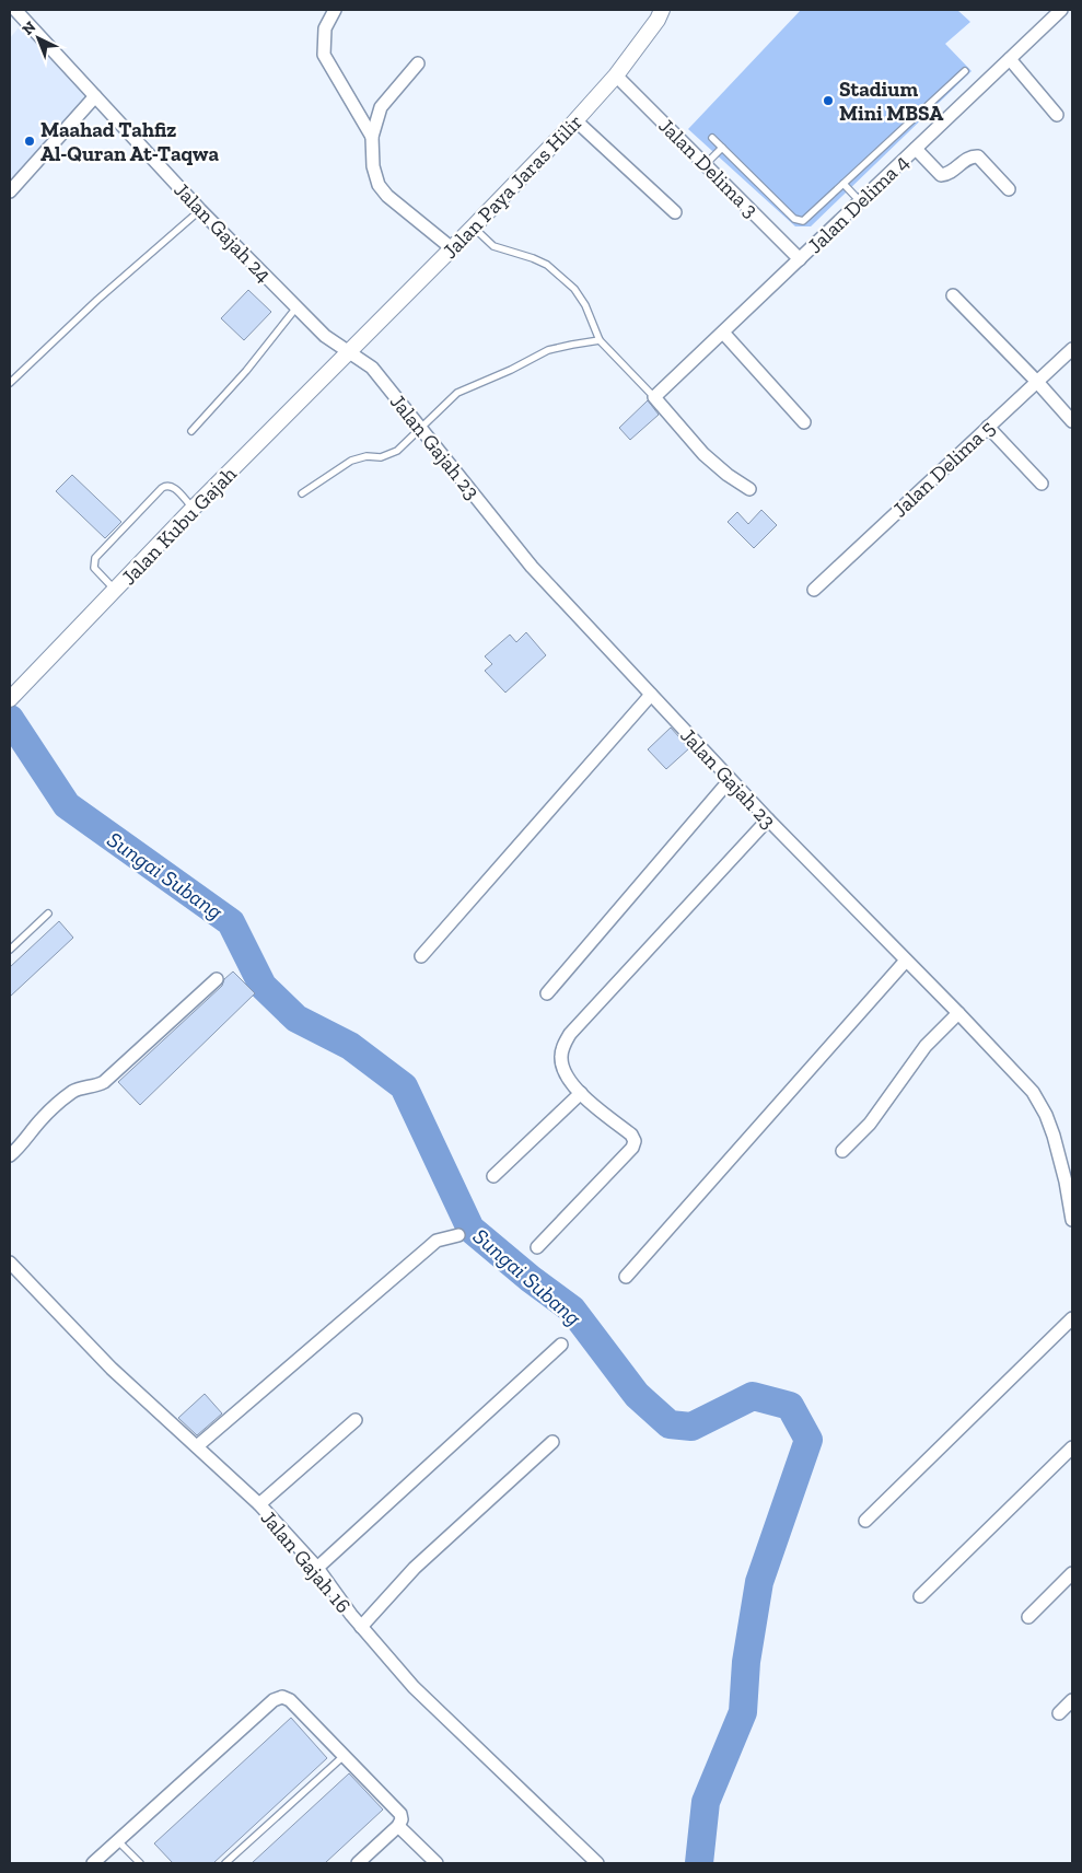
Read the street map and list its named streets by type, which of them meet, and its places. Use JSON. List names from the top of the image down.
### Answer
{
  "streets": {
    "street": [
      "Jalan Delima 3",
      "Jalan Paya Jaras Hilir",
      "Jalan Delima 4",
      "Jalan Gajah 24",
      "Jalan Gajah 23",
      "Jalan Delima 5",
      "Jalan Kubu Gajah",
      "Jalan Gajah 16"
    ]
  },
  "crossings": [
    ["Jalan Delima 3", "Jalan Paya Jaras Hilir"],
    ["Jalan Delima 3", "Jalan Delima 4"],
    ["Jalan Paya Jaras Hilir", "Jalan Gajah 24"],
    ["Jalan Paya Jaras Hilir", "Jalan Gajah 23"],
    ["Jalan Paya Jaras Hilir", "Jalan Kubu Gajah"],
    ["Jalan Gajah 24", "Jalan Gajah 23"],
    ["Jalan Gajah 24", "Jalan Kubu Gajah"],
    ["Jalan Gajah 23", "Jalan Kubu Gajah"]
  ],
  "water": ["Sungai Subang"],
  "places": ["Stadium Mini MBSA", "Maahad Tahfiz Al-Quran At-Taqwa"],
  "north": "top left"
}
